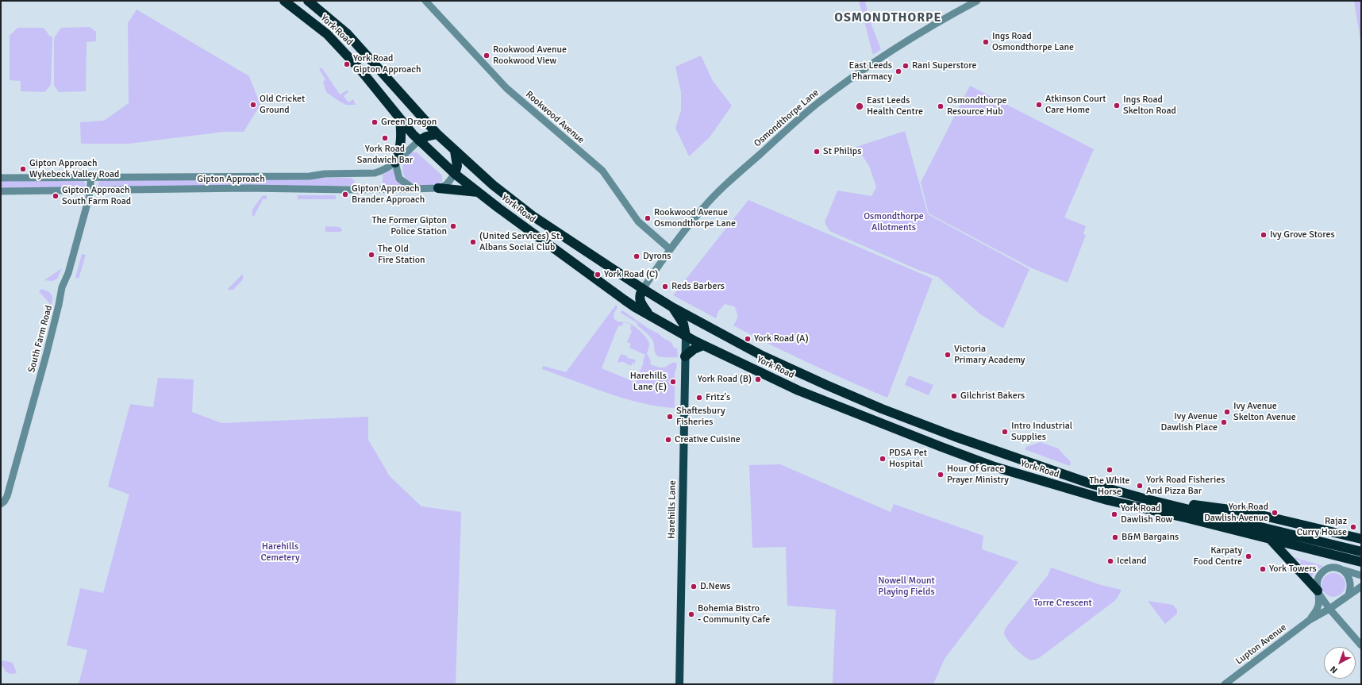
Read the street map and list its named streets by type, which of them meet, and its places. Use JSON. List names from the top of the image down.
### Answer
{
  "streets": {
    "highway": ["York Road"],
    "main road": ["Harehills Lane"],
    "street": [
      "Rookwood Avenue",
      "Osmondthorpe Lane",
      "Gipton Approach",
      "South Farm Road",
      "Lupton Avenue"
    ]
  },
  "crossings": [
    ["York Road", "Osmondthorpe Lane"],
    ["York Road", "Gipton Approach"],
    ["York Road", "Harehills Lane"],
    ["Rookwood Avenue", "Osmondthorpe Lane"],
    ["Gipton Approach", "South Farm Road"]
  ],
  "districts": ["OSMONDTHORPE"],
  "parks": [
    "Osmondthorpe Allotments",
    "Harehills Cemetery",
    "Nowell Mount Playing Fields",
    "Torre Crescent"
  ],
  "places": [
    "Ings Road Osmondthorpe Lane",
    "Rookwood Avenue Rookwood View",
    "York Road Gipton Approach",
    "Rani Superstore",
    "East Leeds Pharmacy",
    "Old Cricket Ground",
    "Atkinson Court Care Home",
    "Ings Road Skelton Road",
    "East Leeds Health Centre",
    "Osmondthorpe Resource Hub",
    "Green Dragon",
    "York Road Sandwich Bar",
    "St Philips",
    "Gipton Approach Wykebeck Valley Road",
    "Gipton Approach Brander Approach",
    "Gipton Approach South Farm Road",
    "Rookwood Avenue Osmondthorpe Lane",
    "The Former Gipton Police Station",
    "Ivy Grove Stores",
    "(United Services) St. Albans Social Club",
    "The Old Fire Station",
    "Dyrons",
    "York Road (C)",
    "Reds Barbers",
    "York Road (A)",
    "Victoria Primary Academy",
    "York Road (B)",
    "Harehills Lane (E)",
    "Gilchrist Bakers",
    "Fritz's",
    "Ivy Avenue Skelton Avenue",
    "Shaftesbury Fisheries",
    "Ivy Avenue Dawlish Place",
    "Intro Industrial Supplies",
    "Creative Cuisine",
    "PDSA Pet Hospital",
    "The White Horse",
    "Hour Of Grace Prayer Ministry",
    "York Road Fisheries And Pizza Bar",
    "York Road Dawlish Avenue",
    "York Road Dawlish Row",
    "Rajaz Curry House",
    "B&M Bargains",
    "Karpaty Food Centre",
    "Iceland",
    "York Towers",
    "D.News",
    "Bohemia Bistro - Community Cafe"
  ],
  "north": "bottom left"
}
